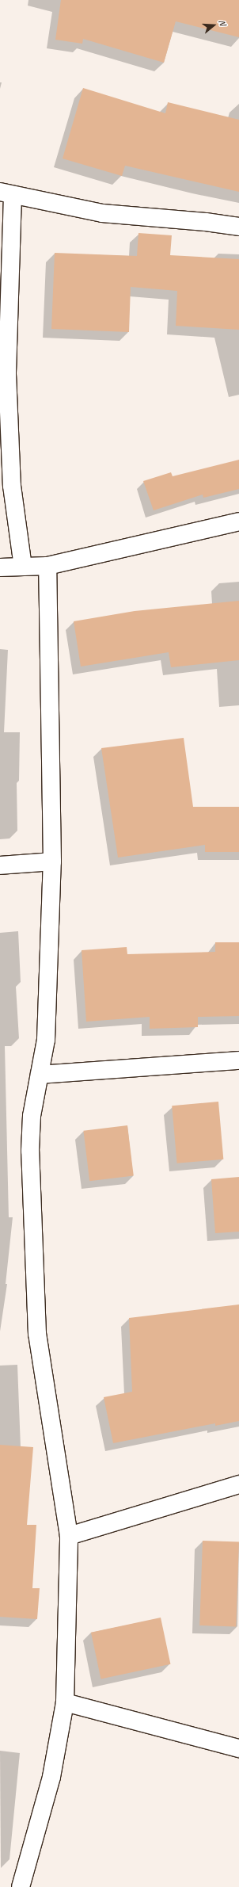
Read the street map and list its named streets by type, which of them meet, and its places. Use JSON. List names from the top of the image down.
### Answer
{
  "north": "right"
}
